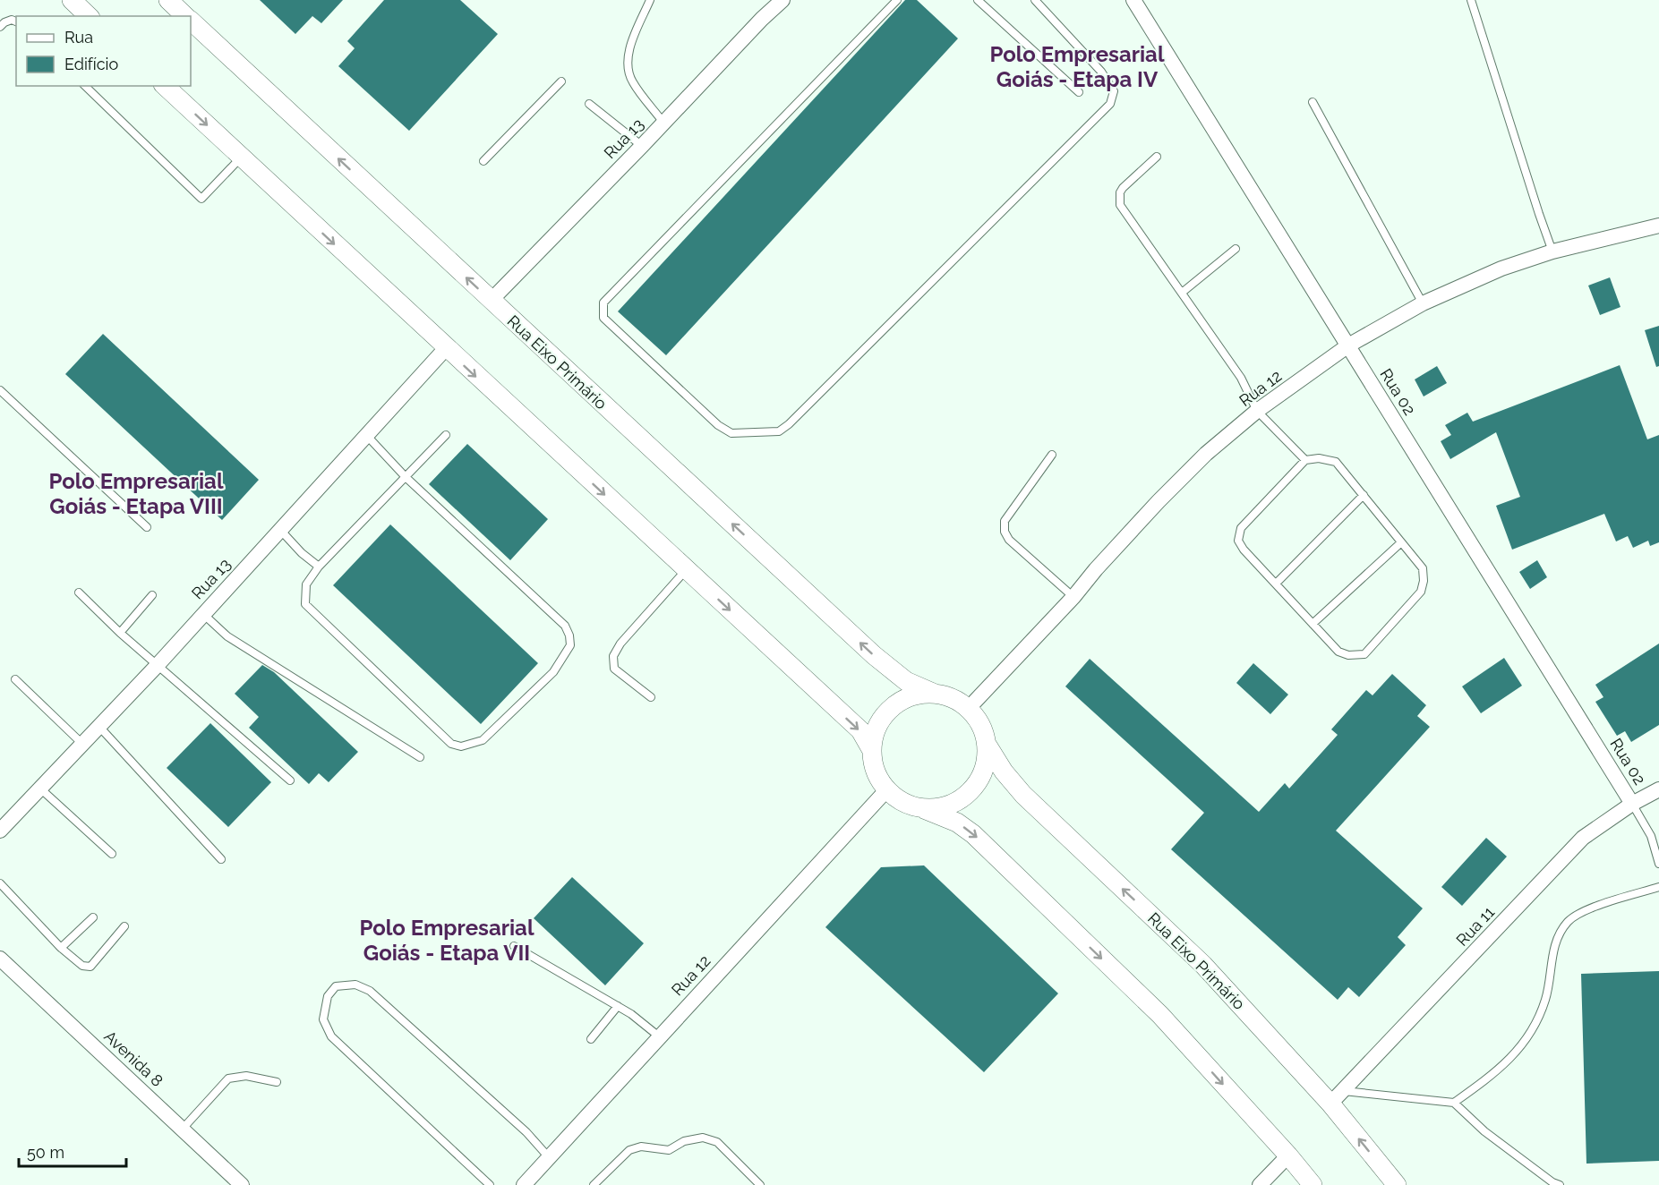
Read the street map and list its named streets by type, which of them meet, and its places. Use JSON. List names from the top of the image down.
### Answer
{
  "streets": {
    "street": [
      "Rua 13",
      "Rua Eixo Primário",
      "Rua 12",
      "Rua 02",
      "Rua 11",
      "Avenida 8"
    ]
  },
  "crossings": [
    ["Rua 13", "Rua Eixo Primário"],
    ["Rua Eixo Primário", "Rua 12"],
    ["Rua Eixo Primário", "Rua 11"],
    ["Rua 12", "Rua 02"],
    ["Rua 02", "Rua 11"]
  ],
  "districts": ["Polo Empresarial Goiás - Etapa IV", "Polo Empresarial Goiás - Etapa VIII", "Polo Empresarial Goiás - Etapa VII"],
  "legend": ["Rua", "Edifício"],
  "scale_bar": "50 m"
}
